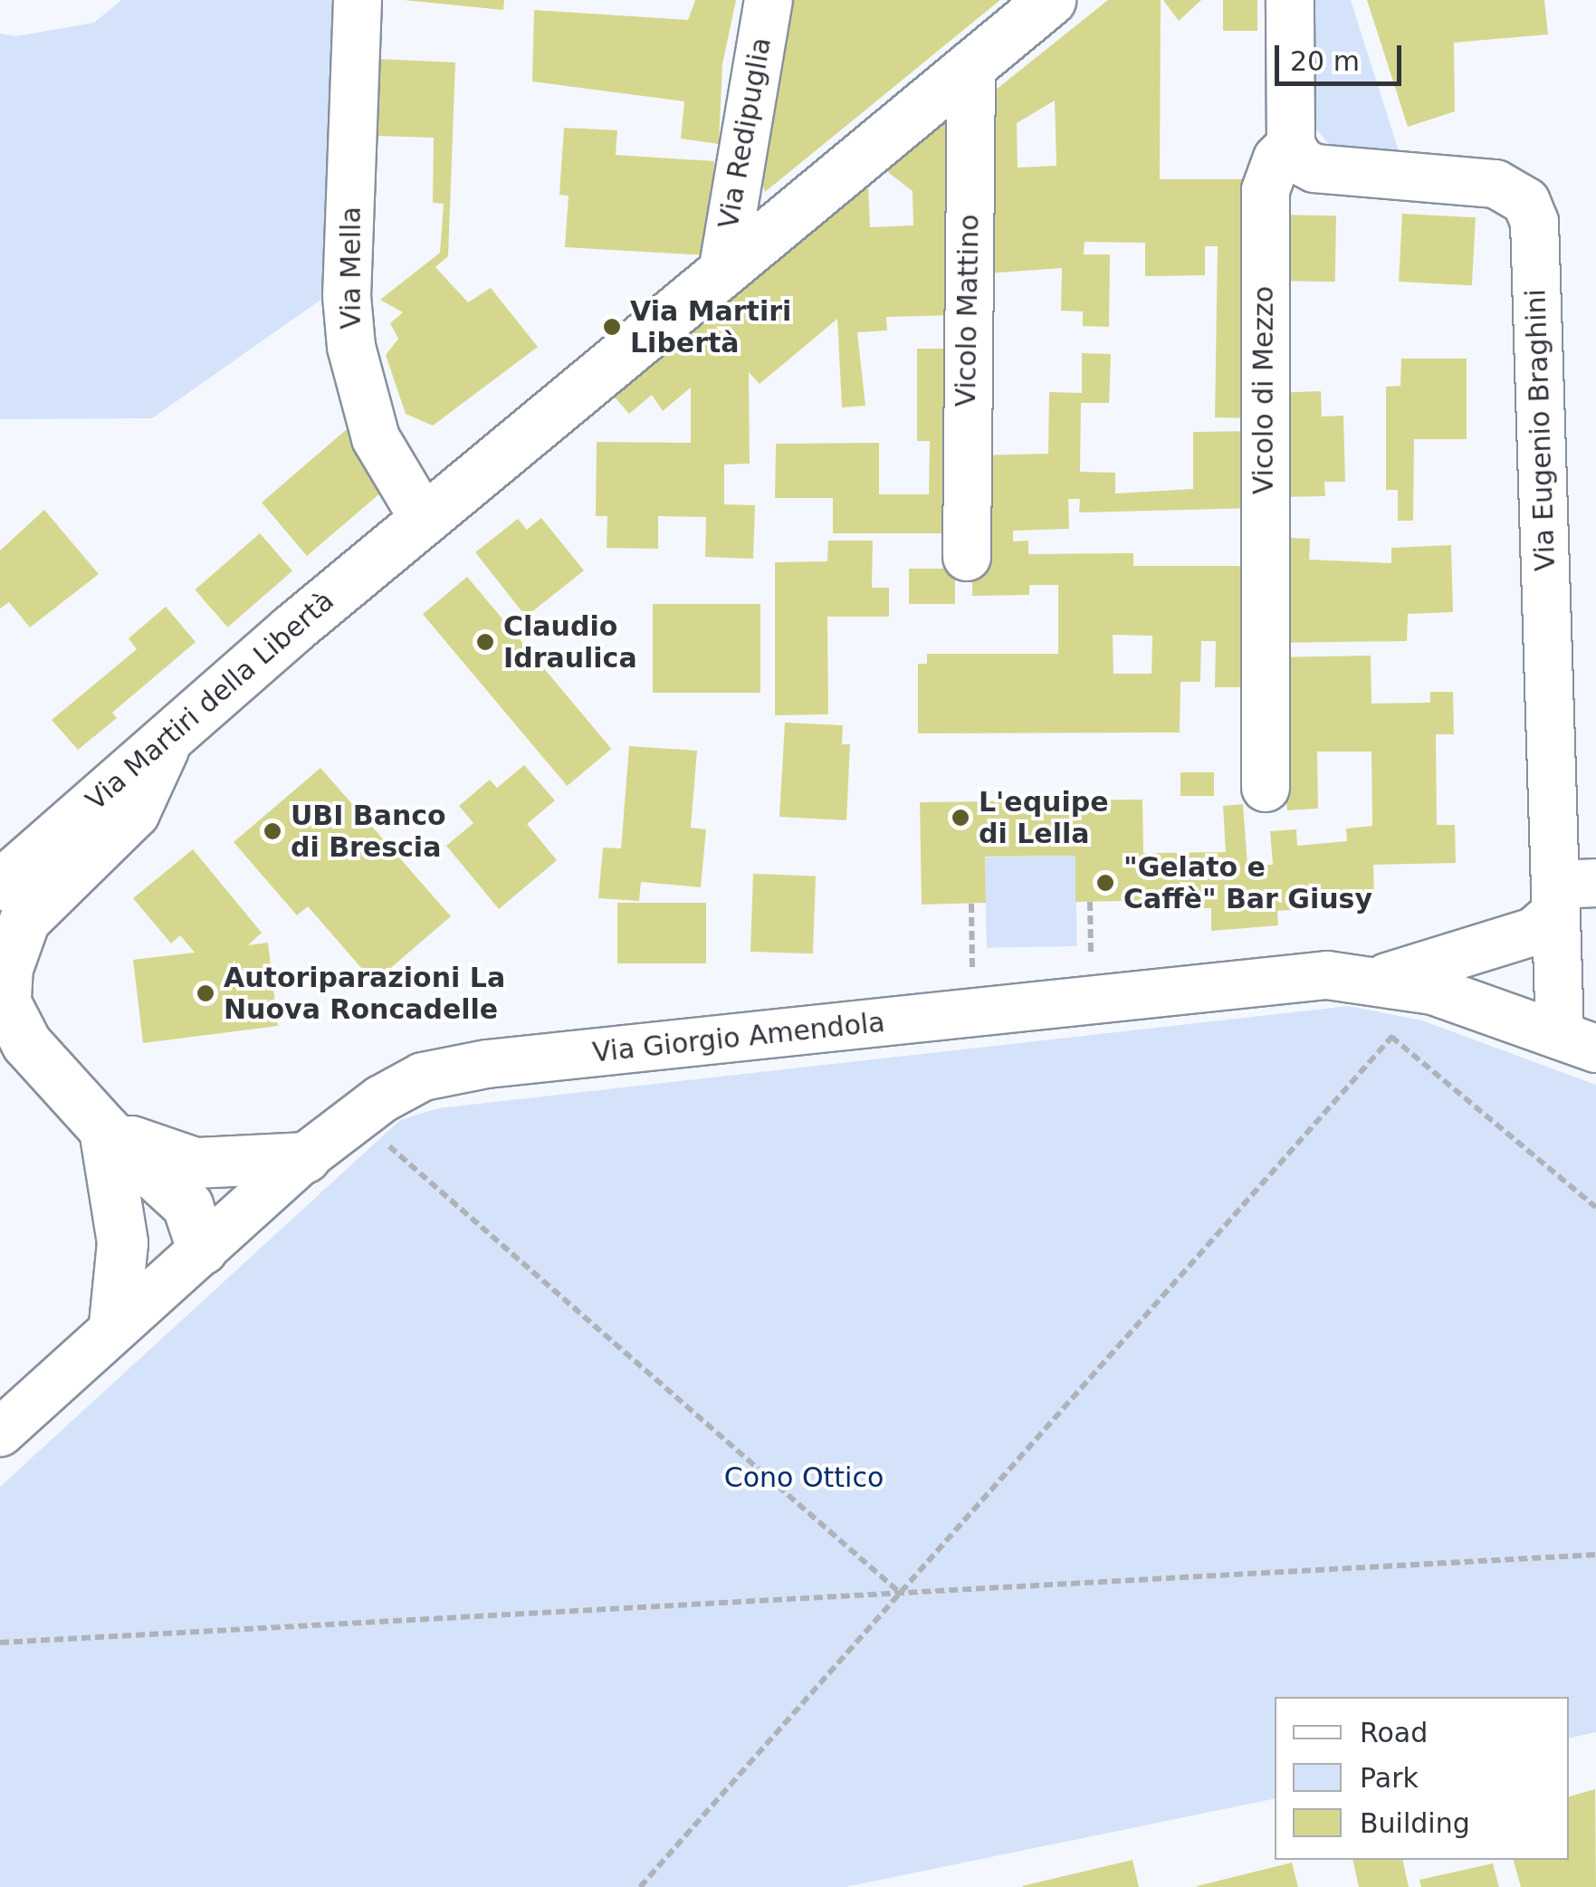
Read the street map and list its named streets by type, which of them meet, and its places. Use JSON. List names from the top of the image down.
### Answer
{
  "streets": {
    "main road": ["Via Martiri della Libertà"],
    "street": [
      "Via Redipuglia",
      "Via Mella",
      "Vicolo Mattino",
      "Vicolo di Mezzo",
      "Via Eugenio Braghini",
      "Via Giorgio Amendola"
    ]
  },
  "crossings": [
    ["Via Redipuglia", "Via Martiri della Libertà"],
    ["Via Mella", "Via Martiri della Libertà"],
    ["Vicolo Mattino", "Via Martiri della Libertà"],
    ["Vicolo di Mezzo", "Via Eugenio Braghini"],
    ["Via Eugenio Braghini", "Via Giorgio Amendola"]
  ],
  "parks": ["Cono Ottico"],
  "places": [
    "Via Martiri Libertà",
    "Claudio Idraulica",
    "L'equipe di Lella",
    "UBI Banco di Brescia",
    "\"Gelato e Caffè\" Bar Giusy",
    "Autoriparazioni La Nuova Roncadelle"
  ],
  "legend": ["Road", "Park", "Building"],
  "scale_bar": "20 m"
}
